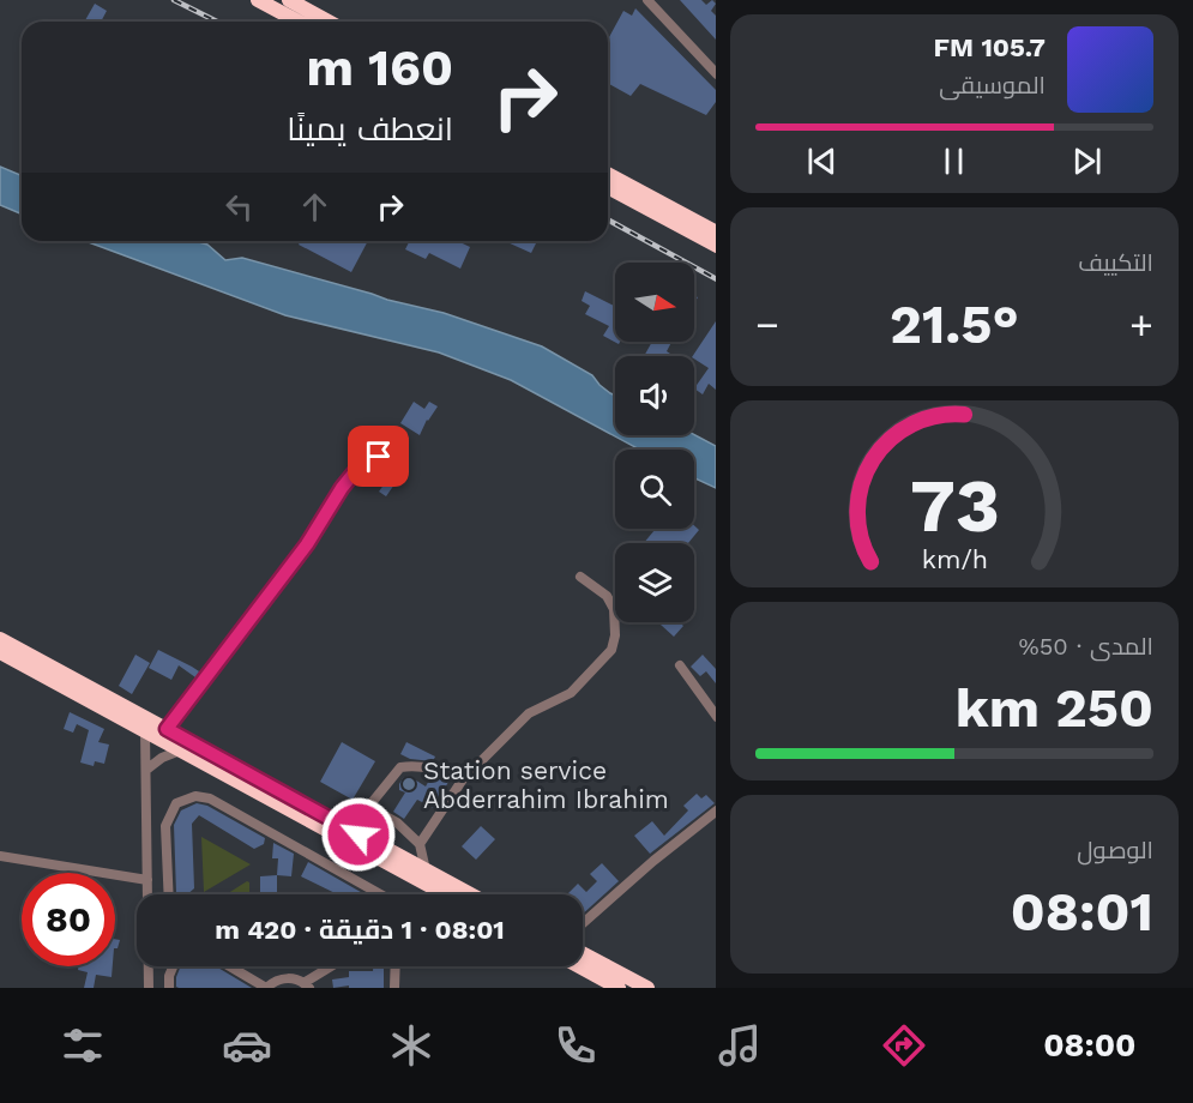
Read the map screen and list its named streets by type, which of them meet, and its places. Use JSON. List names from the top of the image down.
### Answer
{
  "places": ["Station service Abderrahim Ibrahim"],
  "north": "right",
  "page": {
    "turn": ["160 m", "انعطف يمينًا"],
    "song": ["105.7 FM", "الموسيقى"],
    "tile": [
      "التكييف",
      ["المدى · 50%", "250 km"],
      ["الوصول", "08:01"]
    ],
    "heat": ["−", "21.5°", "+"],
    "limit": "80",
    "trip": "08:01 · 1 دقيقة · 420 m",
    "tabs": "08:00",
    "gauge": ["73", "km/h"]
  }
}
